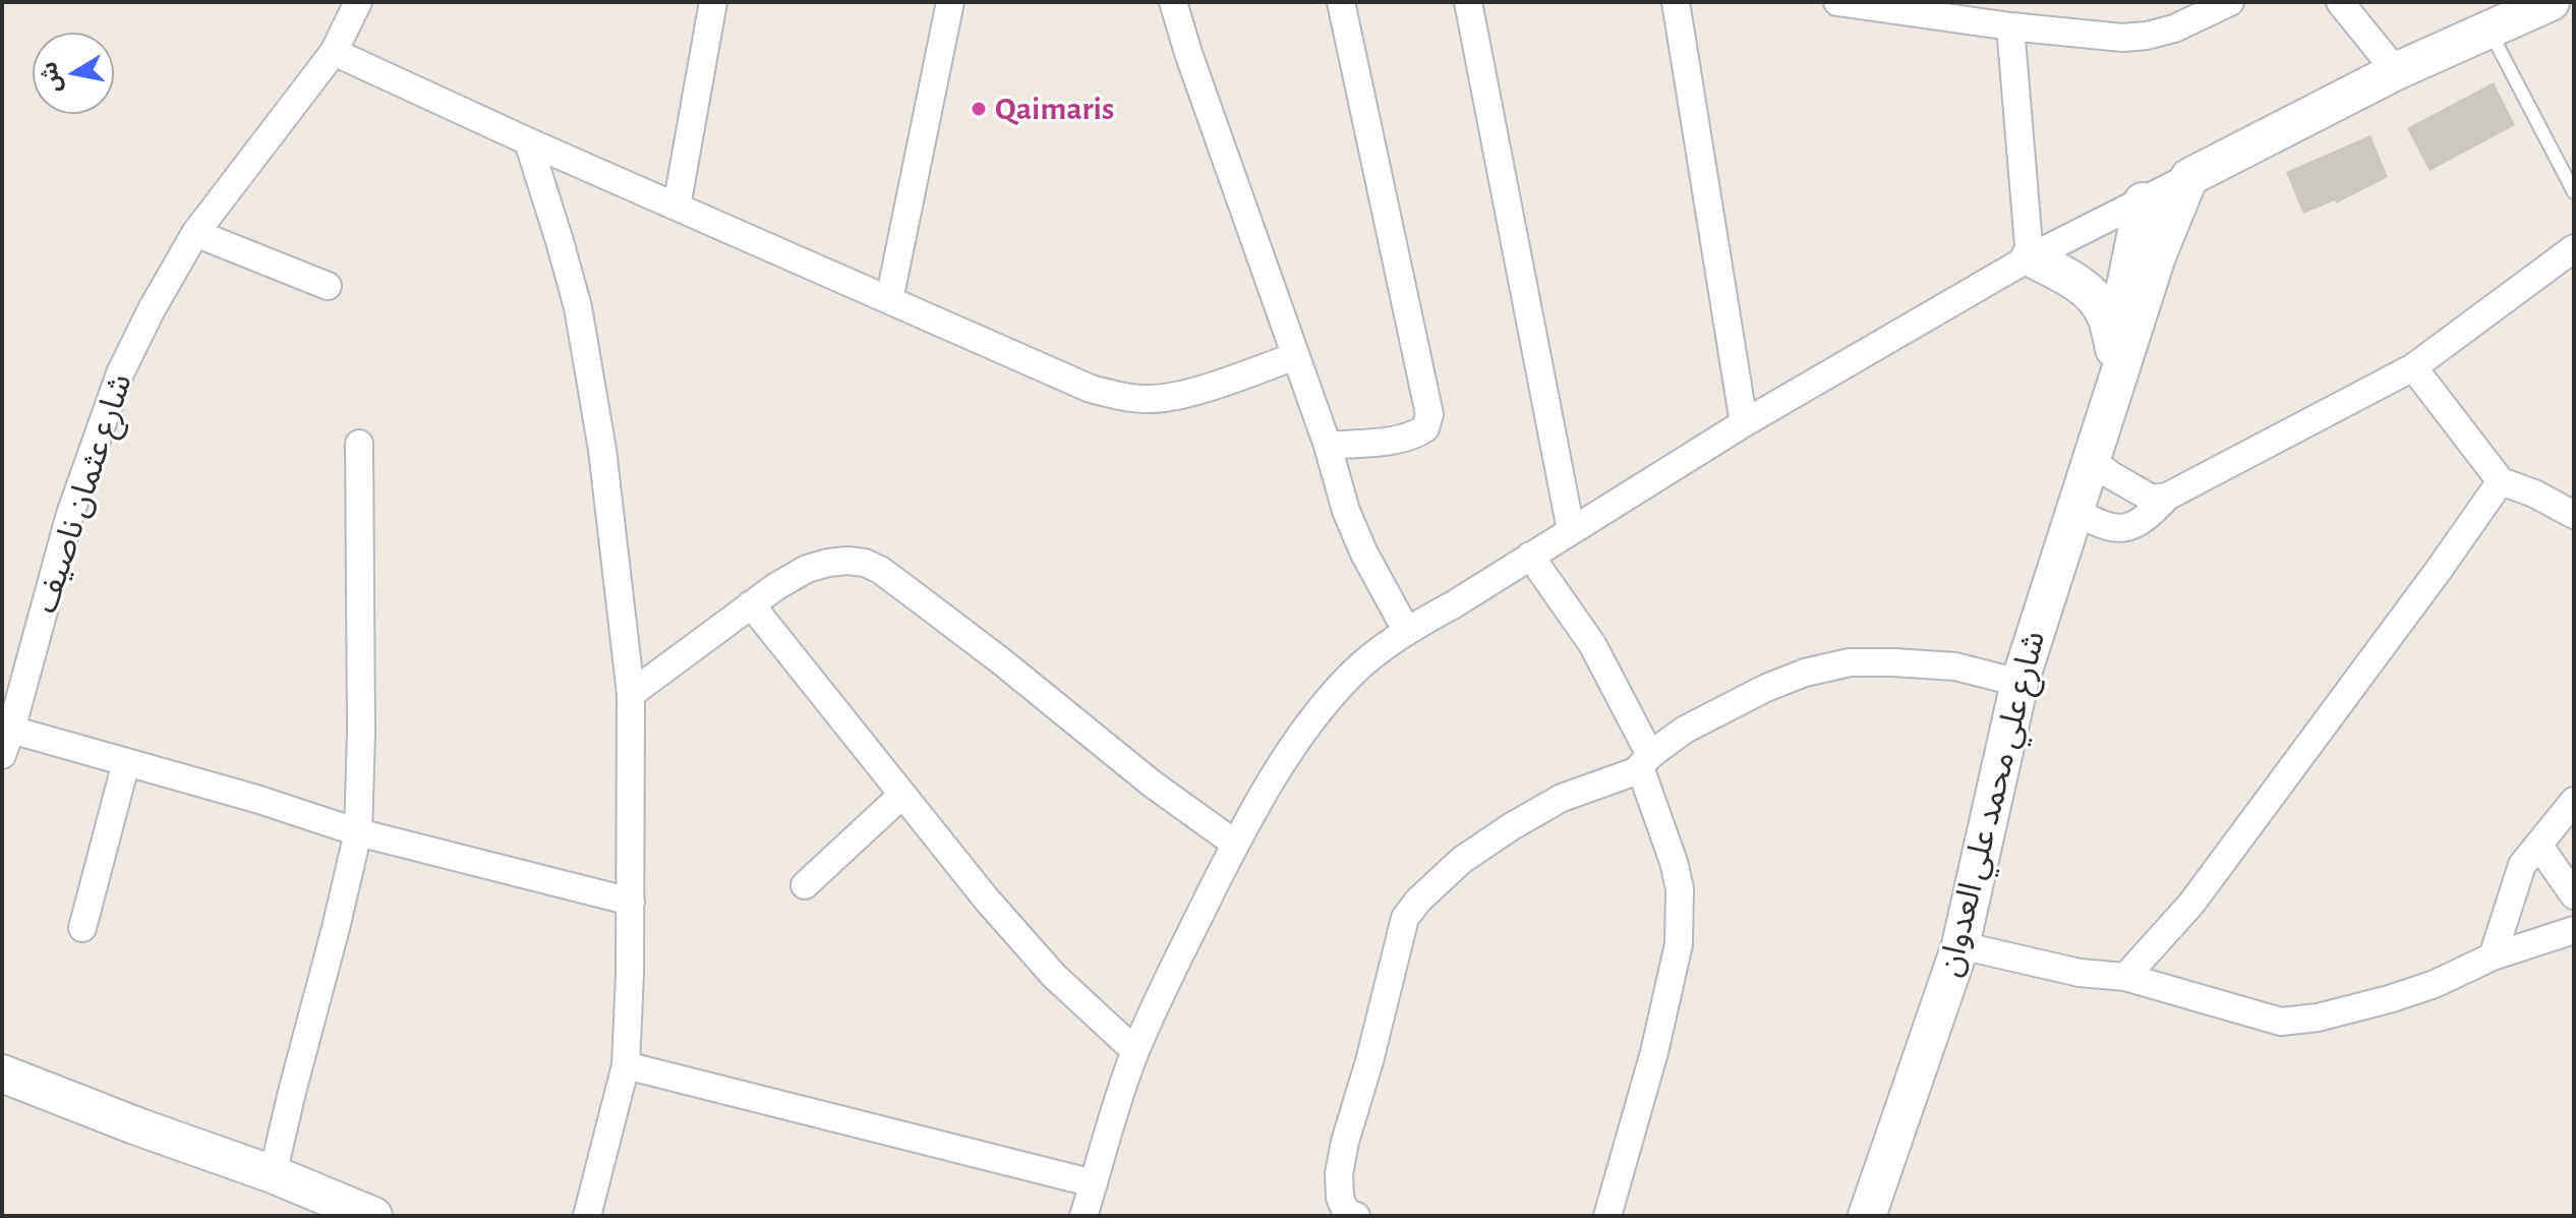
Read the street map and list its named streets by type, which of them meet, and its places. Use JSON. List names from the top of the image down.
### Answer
{
  "streets": {
    "street": ["شارع عثمان ناصيف", "شارع علي محمد علي العدوان"]
  },
  "places": ["Qaimaris"],
  "north": "left"
}
